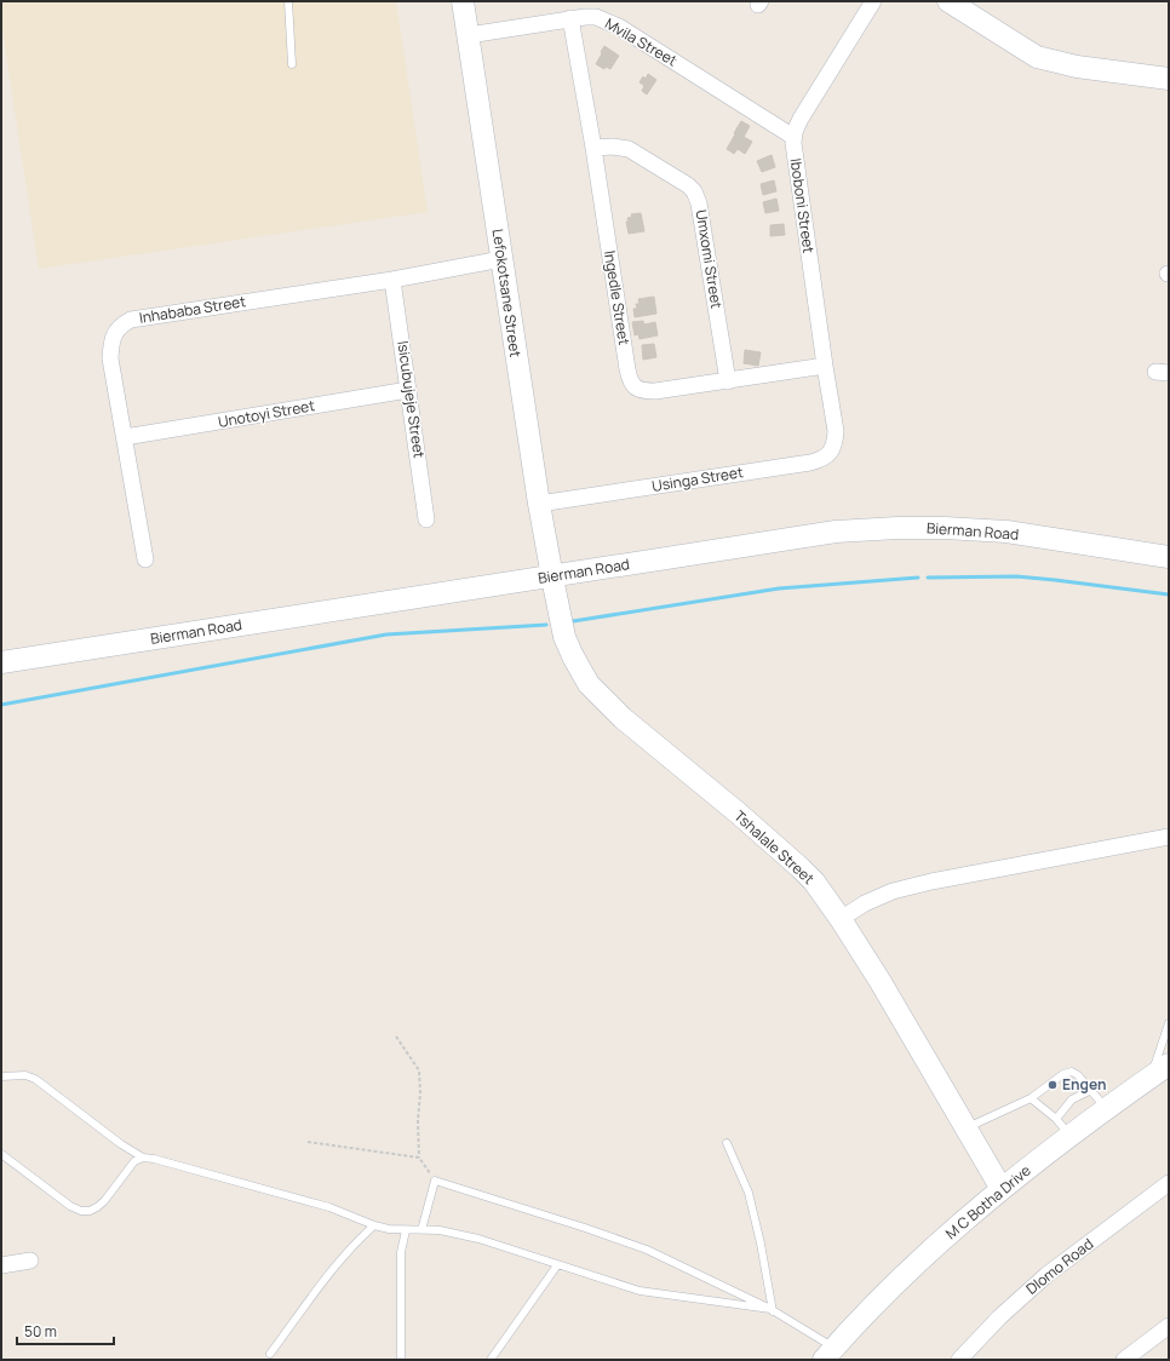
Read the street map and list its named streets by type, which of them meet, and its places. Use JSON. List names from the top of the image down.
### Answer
{
  "streets": {
    "main road": [
      "Lefokotsane Street",
      "Bierman Road",
      "Tshalale Street",
      "M C Botha Drive"
    ],
    "street": [
      "Mvila Street",
      "Iboboni Street",
      "Umxomi Street",
      "Ingedle Street",
      "Inhababa Street",
      "Isicubujeje Street",
      "Unotoyi Street",
      "Usinga Street",
      "Dlomo Road"
    ]
  },
  "crossings": [
    ["Mvila Street", "Iboboni Street"],
    ["Mvila Street", "Lefokotsane Street"],
    ["Mvila Street", "Ingedle Street"],
    ["Iboboni Street", "Ingedle Street"],
    ["Iboboni Street", "Usinga Street"],
    ["Umxomi Street", "Ingedle Street"],
    ["Lefokotsane Street", "Inhababa Street"],
    ["Lefokotsane Street", "Usinga Street"],
    ["Lefokotsane Street", "Bierman Road"],
    ["Lefokotsane Street", "Tshalale Street"],
    ["Inhababa Street", "Isicubujeje Street"],
    ["Inhababa Street", "Unotoyi Street"],
    ["Isicubujeje Street", "Unotoyi Street"],
    ["Bierman Road", "Tshalale Street"],
    ["Tshalale Street", "M C Botha Drive"]
  ],
  "places": ["Engen"],
  "scale_bar": "50 m"
}
